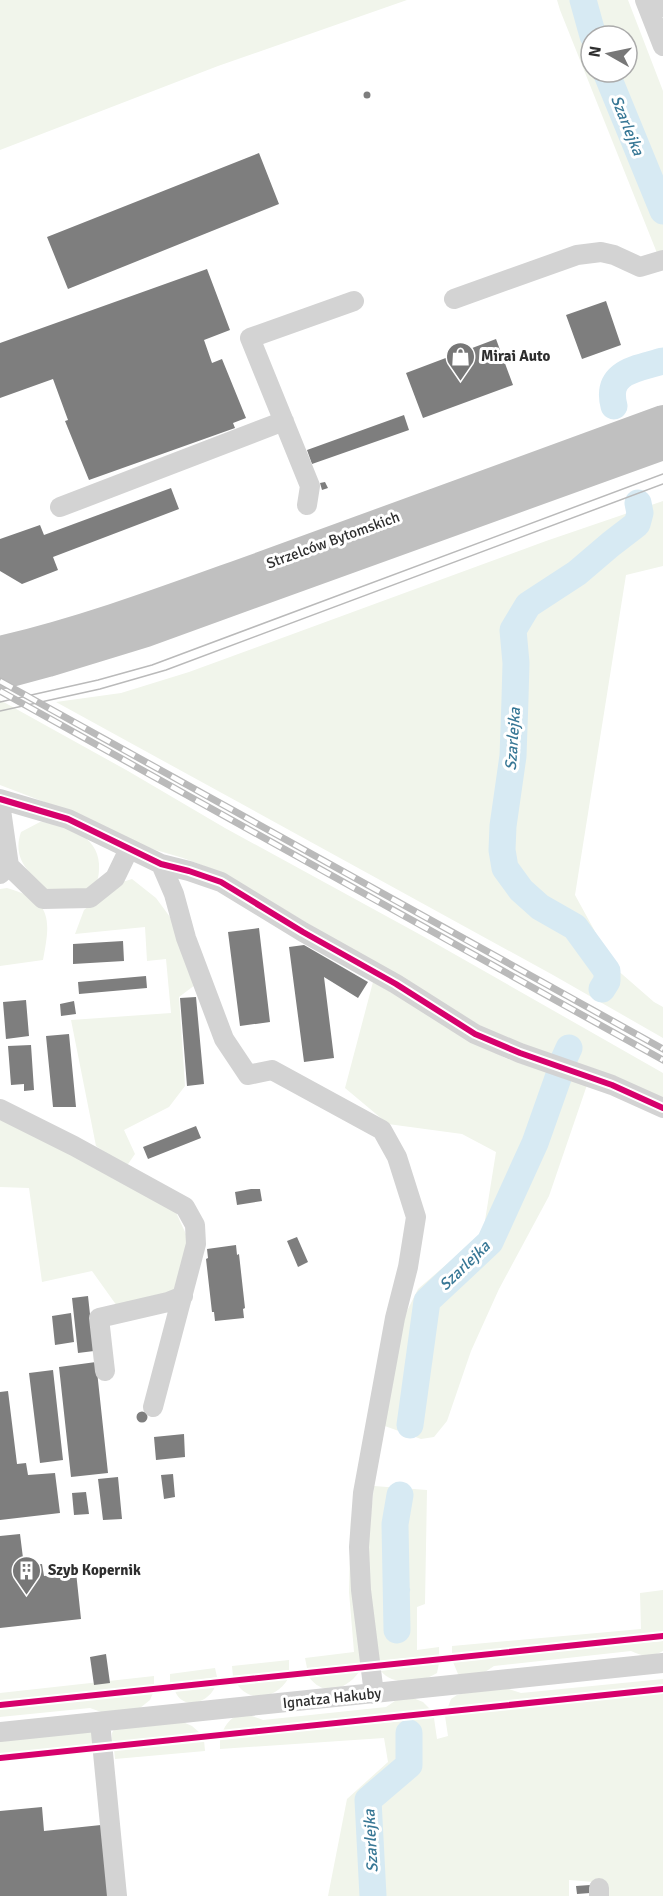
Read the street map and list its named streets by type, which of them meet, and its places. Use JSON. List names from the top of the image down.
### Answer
{
  "streets": {
    "highway": ["Strzelców Bytomskich"],
    "street": ["Ignatza Hakuby"]
  },
  "water": ["Szarlejka"],
  "places": {
    "shop": ["Mirai Auto"],
    "building": ["Szyb Kopernik"]
  },
  "north": "left"
}
